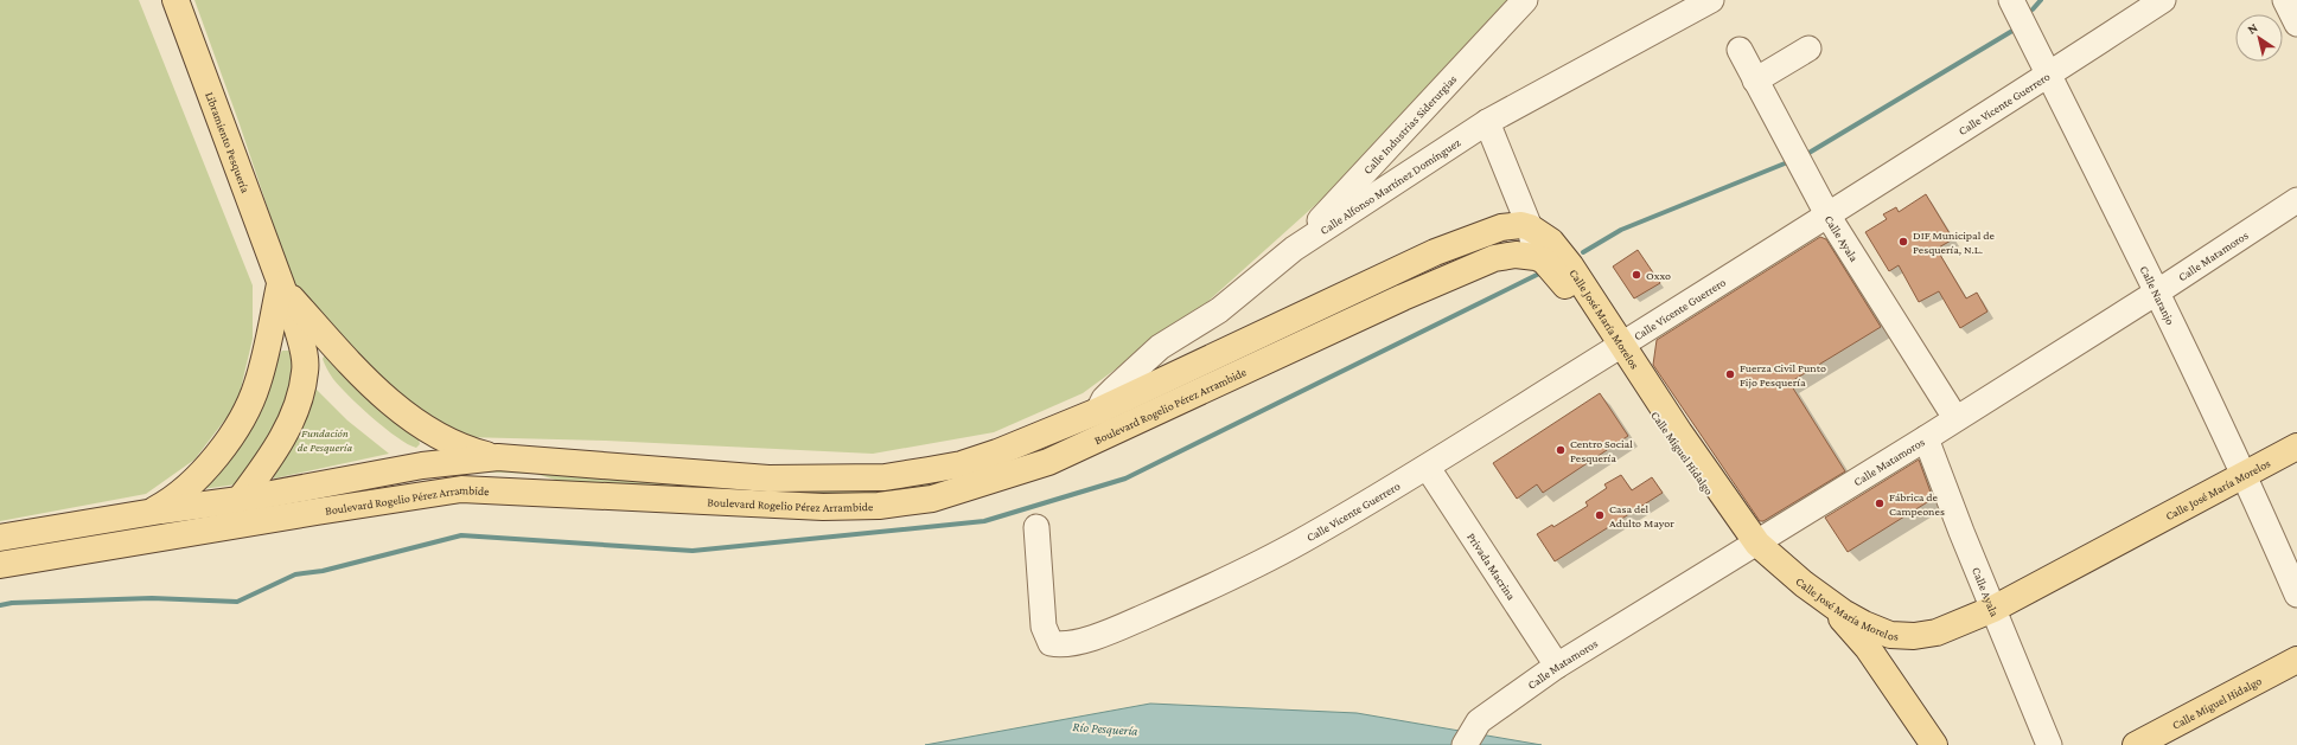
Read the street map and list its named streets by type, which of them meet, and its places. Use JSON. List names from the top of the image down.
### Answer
{
  "streets": {
    "main road": [
      "Libramiento Pesquería",
      "Calle José María Morelos",
      "Boulevard Rogelio Pérez Arrambide",
      "Calle Miguel Hidalgo"
    ],
    "street": [
      "Calle Vicente Guerrero",
      "Calle Industrias Siderurgias",
      "Calle Alfonso Martínez Domínguez",
      "Calle Ayala",
      "Calle Matamoros",
      "Calle Naranjo",
      "Privada Macrina"
    ]
  },
  "crossings": [
    ["Calle Vicente Guerrero", "Calle Ayala"],
    ["Calle Vicente Guerrero", "Calle Naranjo"],
    ["Calle Vicente Guerrero", "Calle José María Morelos"],
    ["Calle Vicente Guerrero", "Privada Macrina"],
    ["Calle Industrias Siderurgias", "Calle Alfonso Martínez Domínguez"],
    ["Libramiento Pesquería", "Boulevard Rogelio Pérez Arrambide"],
    ["Calle Alfonso Martínez Domínguez", "Boulevard Rogelio Pérez Arrambide"],
    ["Calle Ayala", "Calle Matamoros"],
    ["Calle Ayala", "Calle José María Morelos"],
    ["Calle Matamoros", "Calle Naranjo"],
    ["Calle Matamoros", "Calle José María Morelos"],
    ["Calle Matamoros", "Privada Macrina"],
    ["Calle Naranjo", "Calle José María Morelos"],
    ["Calle José María Morelos", "Boulevard Rogelio Pérez Arrambide"]
  ],
  "water": ["Río Pesquería"],
  "parks": ["Fundación de Pesquería"],
  "places": [
    "DIF Municipal de Pesquería, N.L.",
    "Oxxo",
    "Fuerza Civil Punto Fijo Pesquería",
    "Centro Social Pesquería",
    "Fábrica de Campeones",
    "Casa del Adulto Mayor"
  ],
  "north": "top left"
}
